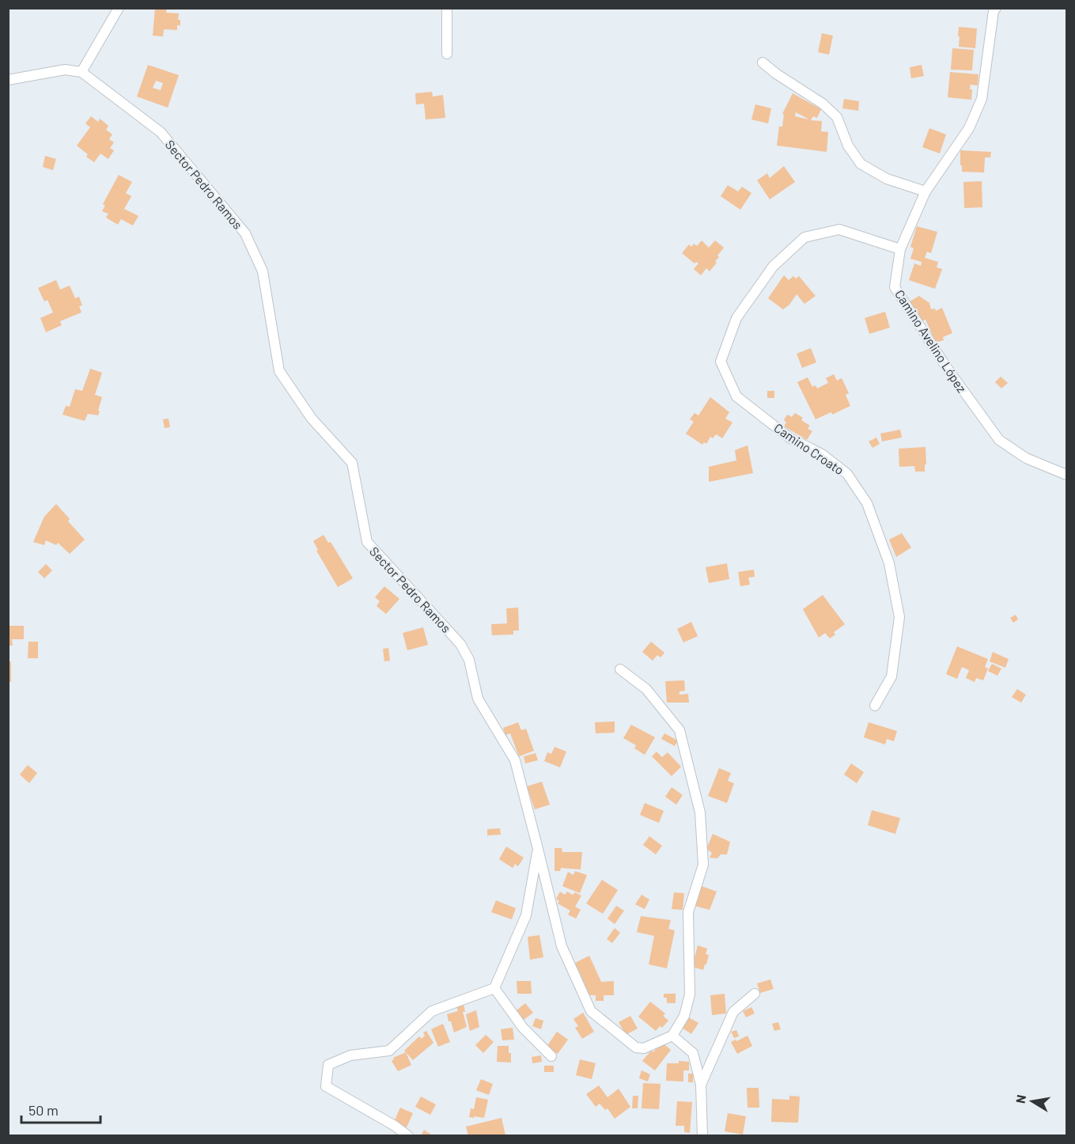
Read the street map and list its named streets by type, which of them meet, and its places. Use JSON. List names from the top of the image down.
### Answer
{
  "streets": {
    "street": ["Sector Pedro Ramos", "Camino Avelino López", "Camino Croato"]
  },
  "crossings": [
    ["Camino Avelino López", "Camino Croato"]
  ],
  "scale_bar": "50 m",
  "north": "left"
}
